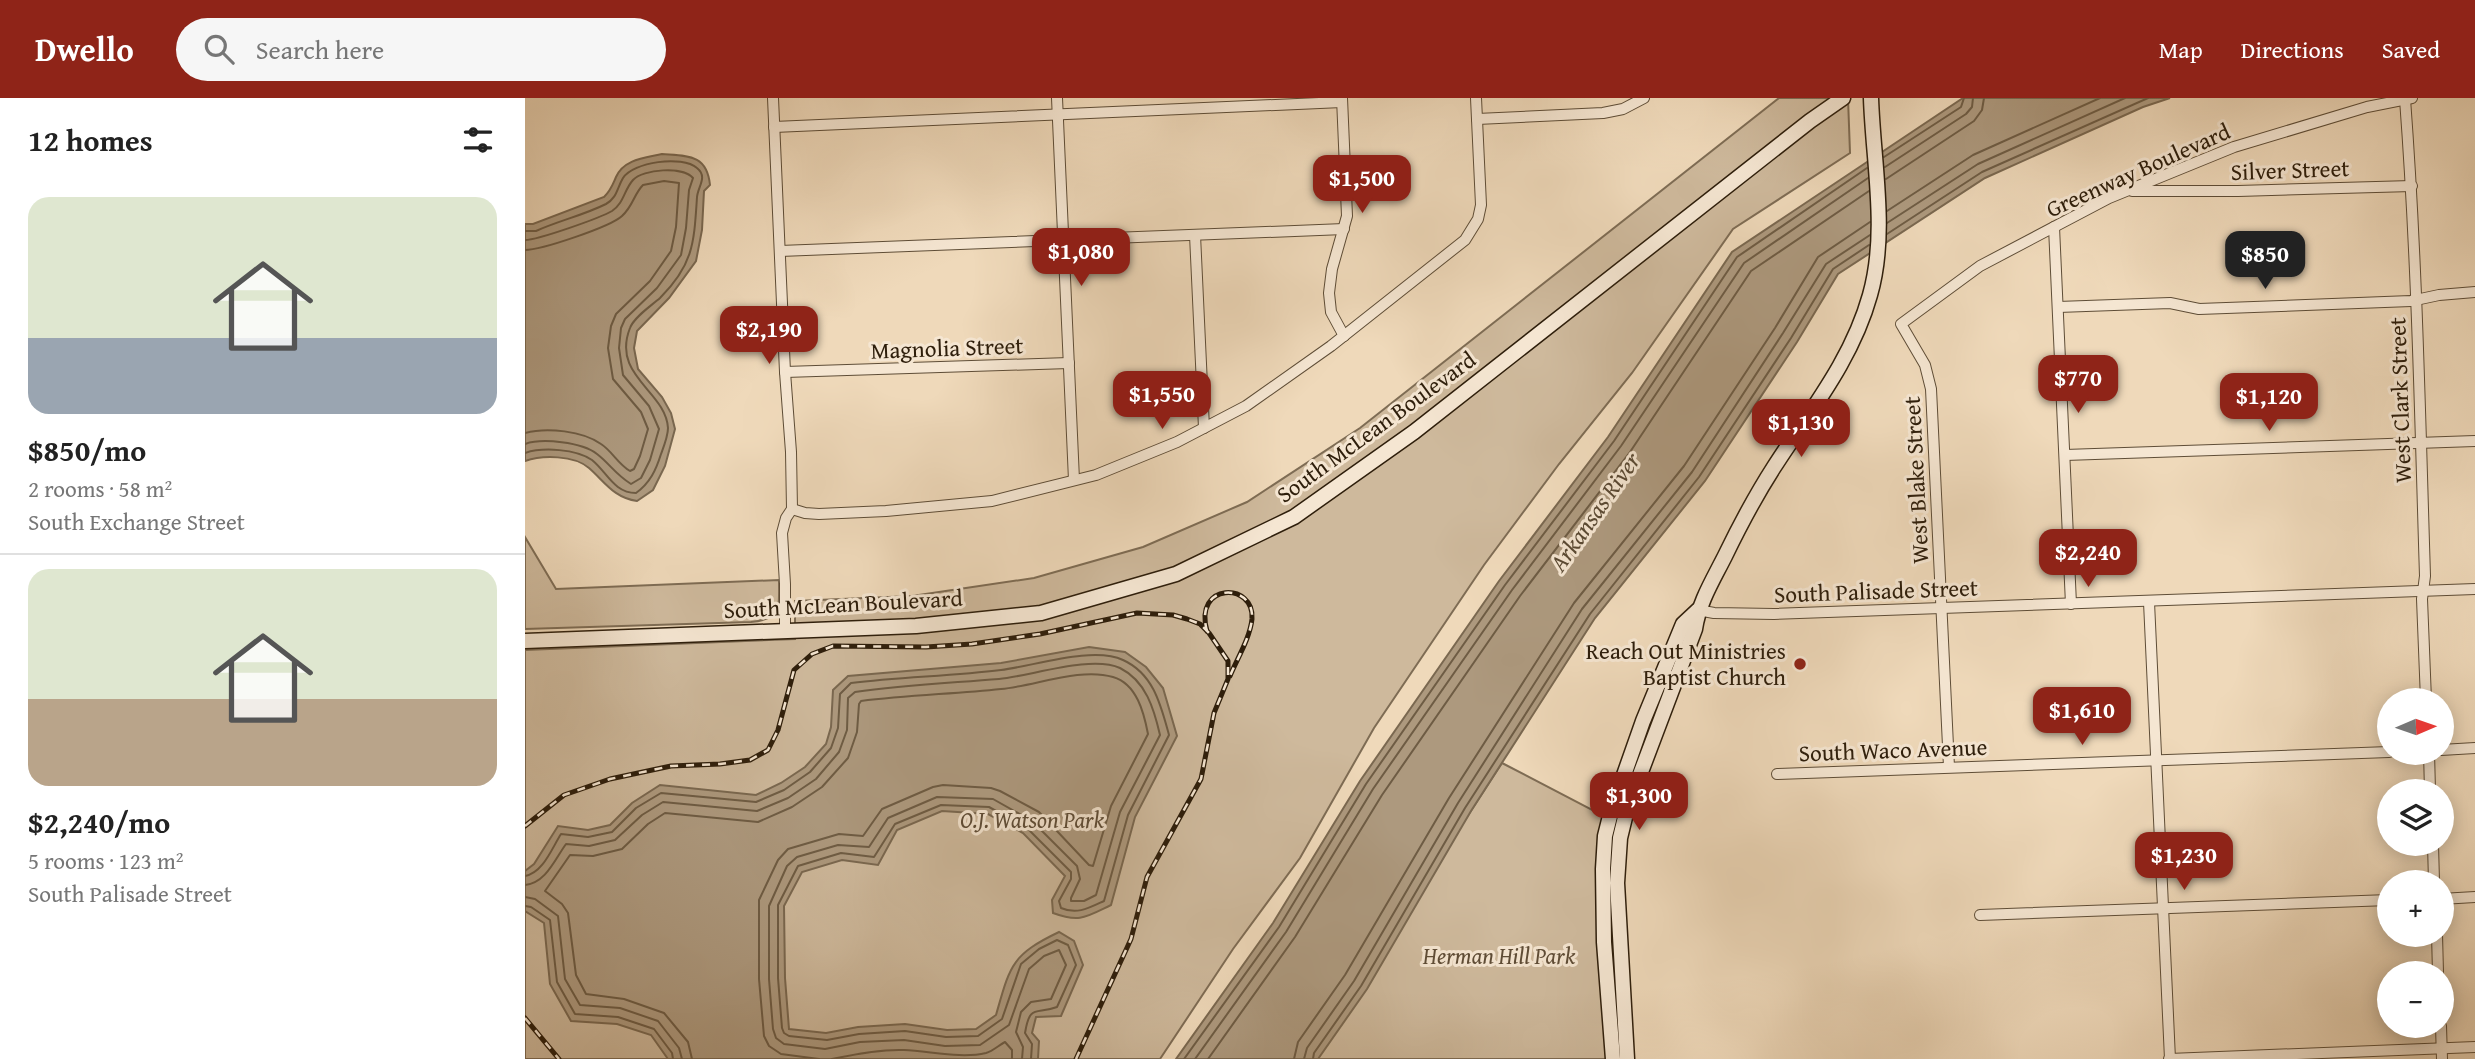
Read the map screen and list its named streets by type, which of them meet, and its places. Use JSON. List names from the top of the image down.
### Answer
{
  "streets": {
    "main road": ["South McLean Boulevard"],
    "street": [
      "Greenway Boulevard",
      "Silver Street",
      "Magnolia Street",
      "West Clark Street",
      "West Blake Street",
      "South Palisade Street",
      "South Waco Avenue"
    ]
  },
  "crossings": [
    ["Greenway Boulevard", "Silver Street"],
    ["Greenway Boulevard", "West Clark Street"],
    ["Greenway Boulevard", "West Blake Street"],
    ["Silver Street", "West Clark Street"],
    ["West Clark Street", "South Palisade Street"],
    ["West Blake Street", "South Palisade Street"],
    ["West Blake Street", "South Waco Avenue"]
  ],
  "water": ["Arkansas River"],
  "parks": ["O.J. Watson Park", "Herman Hill Park"],
  "places": ["Reach Out Ministries Baptist Church"],
  "north": "right",
  "page": {
    "header": "Dwello",
    "search": "Search here",
    "nav": ["Map", "Directions", "Saved"],
    "heading": "12 homes",
    "price": [
      "$1,500",
      "$1,080",
      "$850",
      "$2,190",
      "$770",
      "$1,550",
      "$1,120",
      "$1,130",
      "$2,240",
      "$1,610",
      "$1,300",
      "$1,230"
    ],
    "list": [
      {
        "name": "$850/mo",
        "note": "2 rooms · 58 m² · South Exchange Street"
      },
      {
        "name": "$2,240/mo",
        "note": "5 rooms · 123 m² · South Palisade Street"
      }
    ],
    "map_buttons": ["+", "−"]
  }
}
